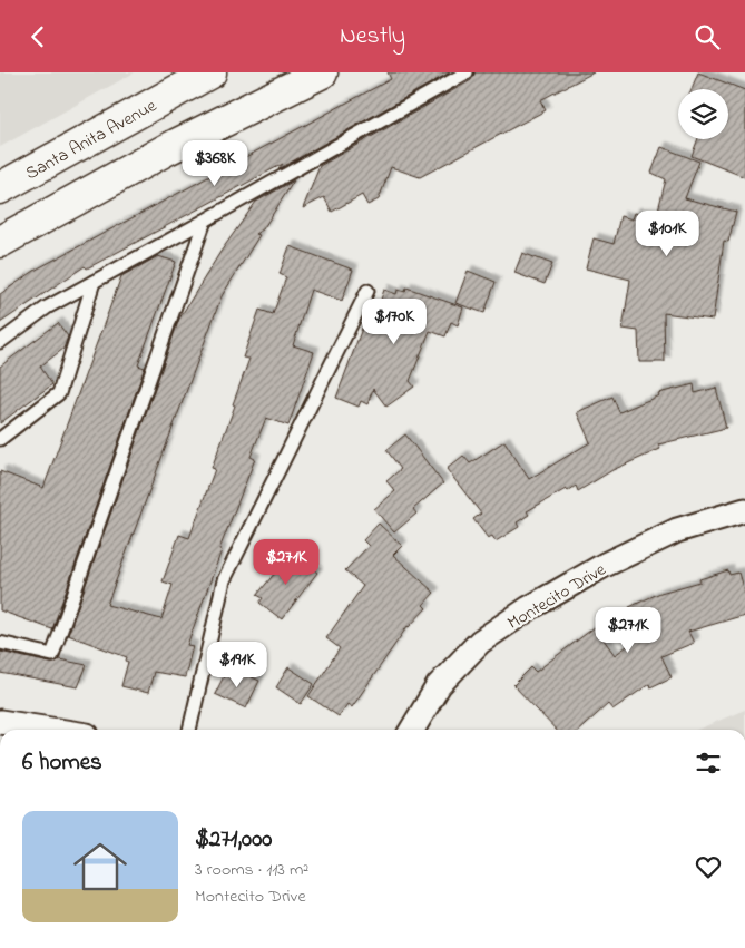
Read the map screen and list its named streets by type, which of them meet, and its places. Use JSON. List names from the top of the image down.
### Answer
{
  "streets": {
    "main road": ["Santa Anita Avenue"],
    "street": ["Montecito Drive"]
  },
  "page": {
    "header": "Nestly",
    "price": [
      "$368K",
      "$101K",
      "$170K",
      "$271K",
      "$271K",
      "$191K"
    ],
    "heading": "6 homes",
    "list": [
      {
        "name": "$271,000",
        "note": "3 rooms · 113 m² · Montecito Drive"
      }
    ]
  }
}
